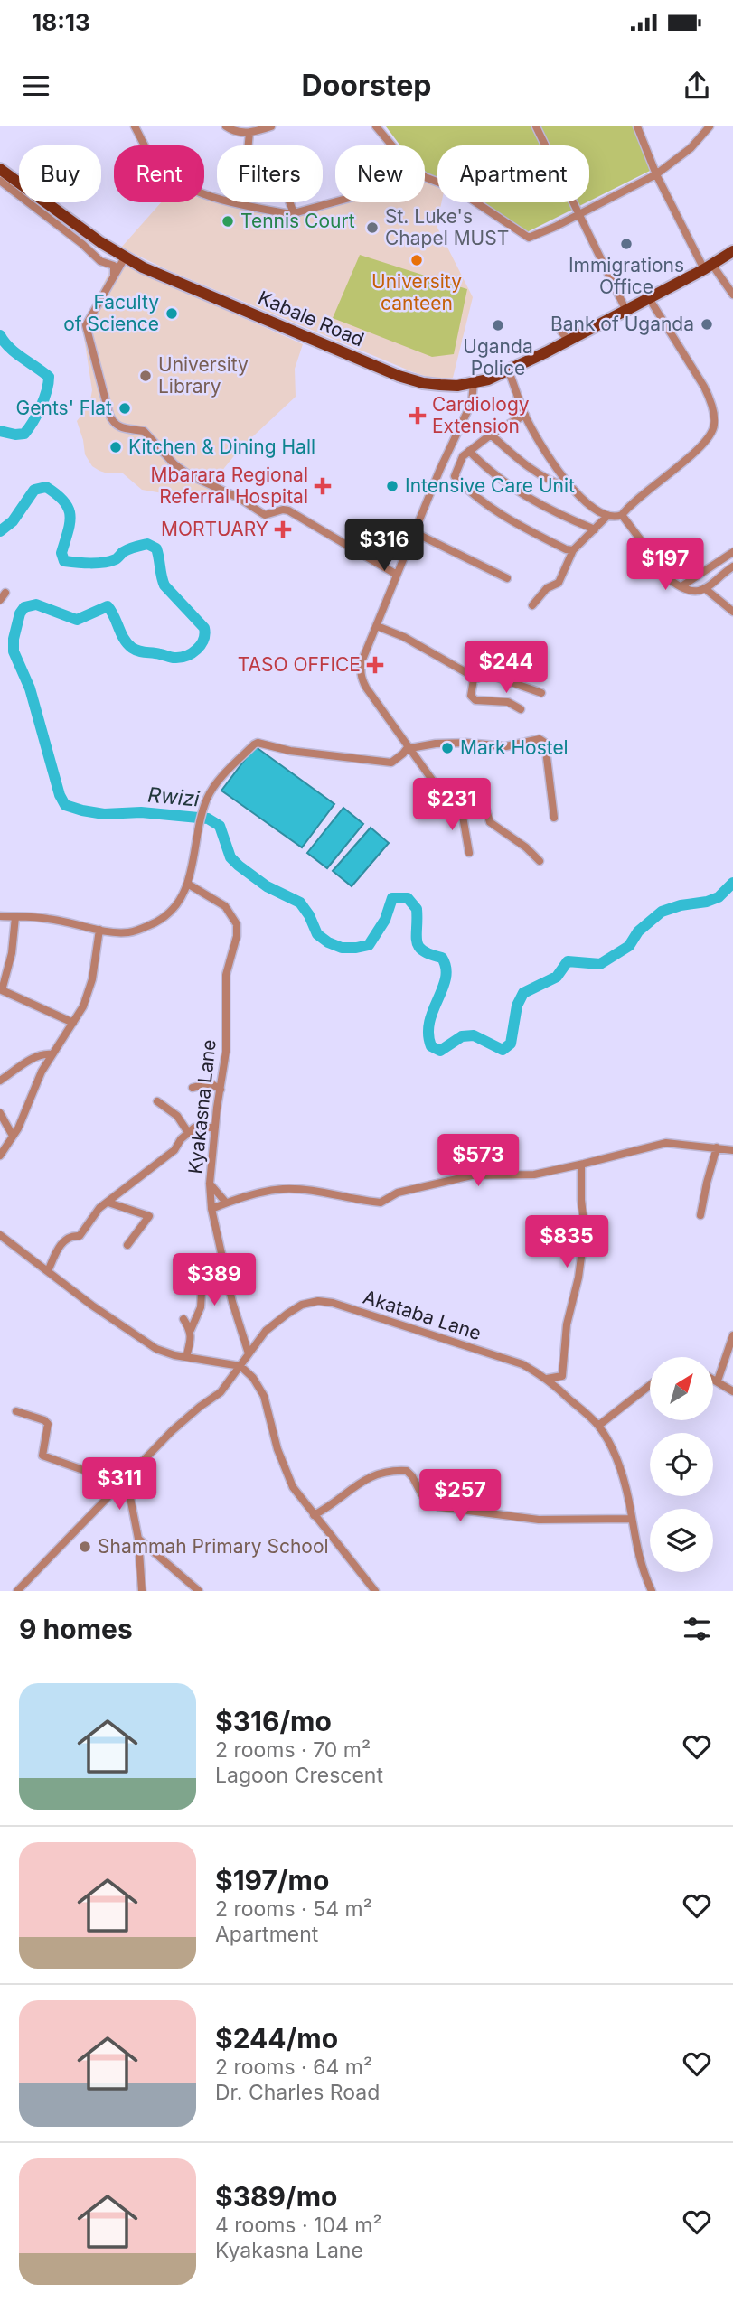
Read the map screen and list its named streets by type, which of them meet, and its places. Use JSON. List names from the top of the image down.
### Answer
{
  "streets": {
    "main road": ["Kabale Road"],
    "street": ["Kyakasna Lane", "Akataba Lane"]
  },
  "crossings": [
    ["Kyakasna Lane", "Akataba Lane"]
  ],
  "water": ["Rwizi"],
  "places": {
    "other": [
      "Tennis Court",
      "St. Luke's Chapel MUST",
      "Immigrations Office",
      "University canteen",
      "Faculty of Science",
      "Bank of Uganda",
      "Uganda Police",
      "University Library",
      "Gents' Flat",
      "Kitchen & Dining Hall",
      "Intensive Care Unit",
      "Mark Hostel",
      "Shammah Primary School"
    ],
    "health": [
      "Cardiology Extension",
      "Mbarara Regional Referral Hospital",
      "MORTUARY",
      "TASO OFFICE"
    ]
  },
  "north": "top right",
  "page": {
    "status": "18:13",
    "header": "Doorstep",
    "chip": [
      "Buy",
      "Rent",
      "Filters",
      "New",
      "Apartment"
    ],
    "price": [
      "$316",
      "$197",
      "$244",
      "$231",
      "$573",
      "$835",
      "$389",
      "$311",
      "$257"
    ],
    "heading": "9 homes",
    "list": [
      {
        "name": "$316/mo",
        "note": "2 rooms · 70 m² · Lagoon Crescent"
      },
      {
        "name": "$197/mo",
        "note": "2 rooms · 54 m² · Apartment"
      },
      {
        "name": "$244/mo",
        "note": "2 rooms · 64 m² · Dr. Charles Road"
      },
      {
        "name": "$389/mo",
        "note": "4 rooms · 104 m² · Kyakasna Lane"
      }
    ]
  }
}
